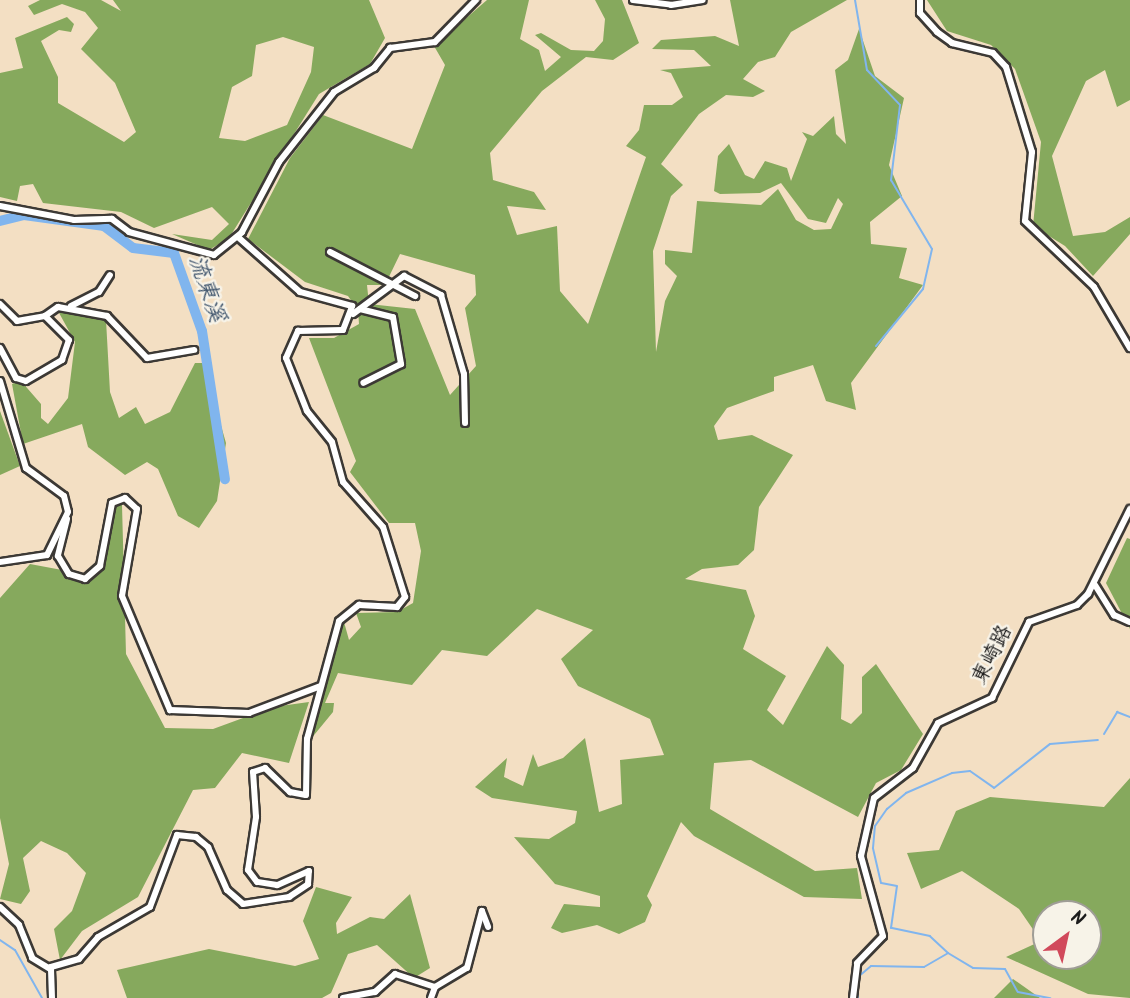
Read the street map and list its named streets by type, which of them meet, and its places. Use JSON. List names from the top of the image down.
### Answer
{
  "streets": {
    "street": ["東崎路"]
  },
  "water": ["流東溪"],
  "north": "top right"
}
